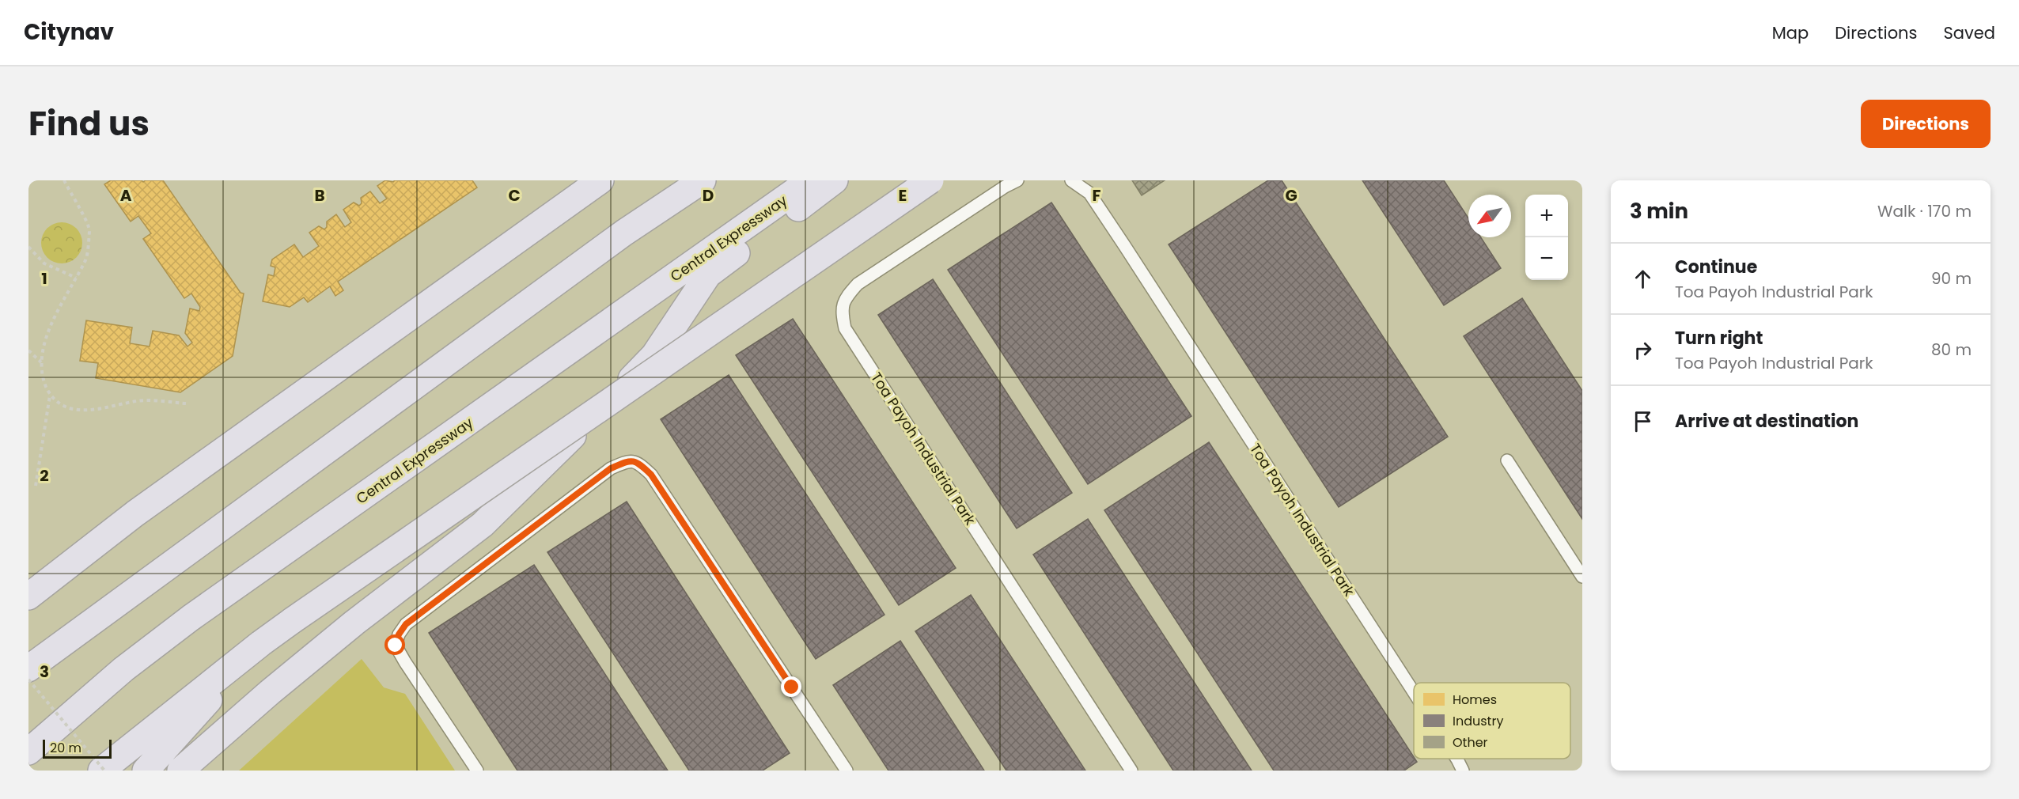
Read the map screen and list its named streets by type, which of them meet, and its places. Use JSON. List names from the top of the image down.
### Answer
{
  "streets": {
    "highway": ["Central Expressway"],
    "lane": ["Toa Payoh Industrial Park"]
  },
  "legend": ["Homes", "Industry", "Other"],
  "scale_bar": "20 m",
  "north": "bottom left",
  "page": {
    "header": "Citynav",
    "nav": ["Map", "Directions", "Saved"],
    "title": "Find us",
    "buttons": "Directions",
    "heading": ["3 min", "Walk · 170 m"],
    "map_buttons": ["+", "−"],
    "list": [
      ["Continue", "Toa Payoh Industrial Park", "90 m"],
      ["Turn right", "Toa Payoh Industrial Park", "80 m"],
      "Arrive at destination"
    ],
    "scale": "20 m"
  },
  "grid": {
    "columns": [
      "A",
      "B",
      "C",
      "D",
      "E",
      "F",
      "G"
    ],
    "rows": ["1", "2", "3"]
  }
}
